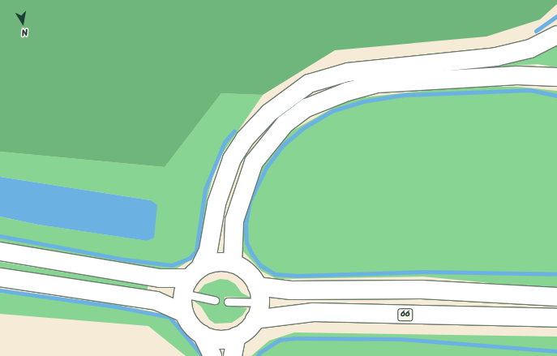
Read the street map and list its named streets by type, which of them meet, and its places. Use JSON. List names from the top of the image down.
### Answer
{
  "streets": {
    "main road": ["66"]
  },
  "north": "bottom"
}
